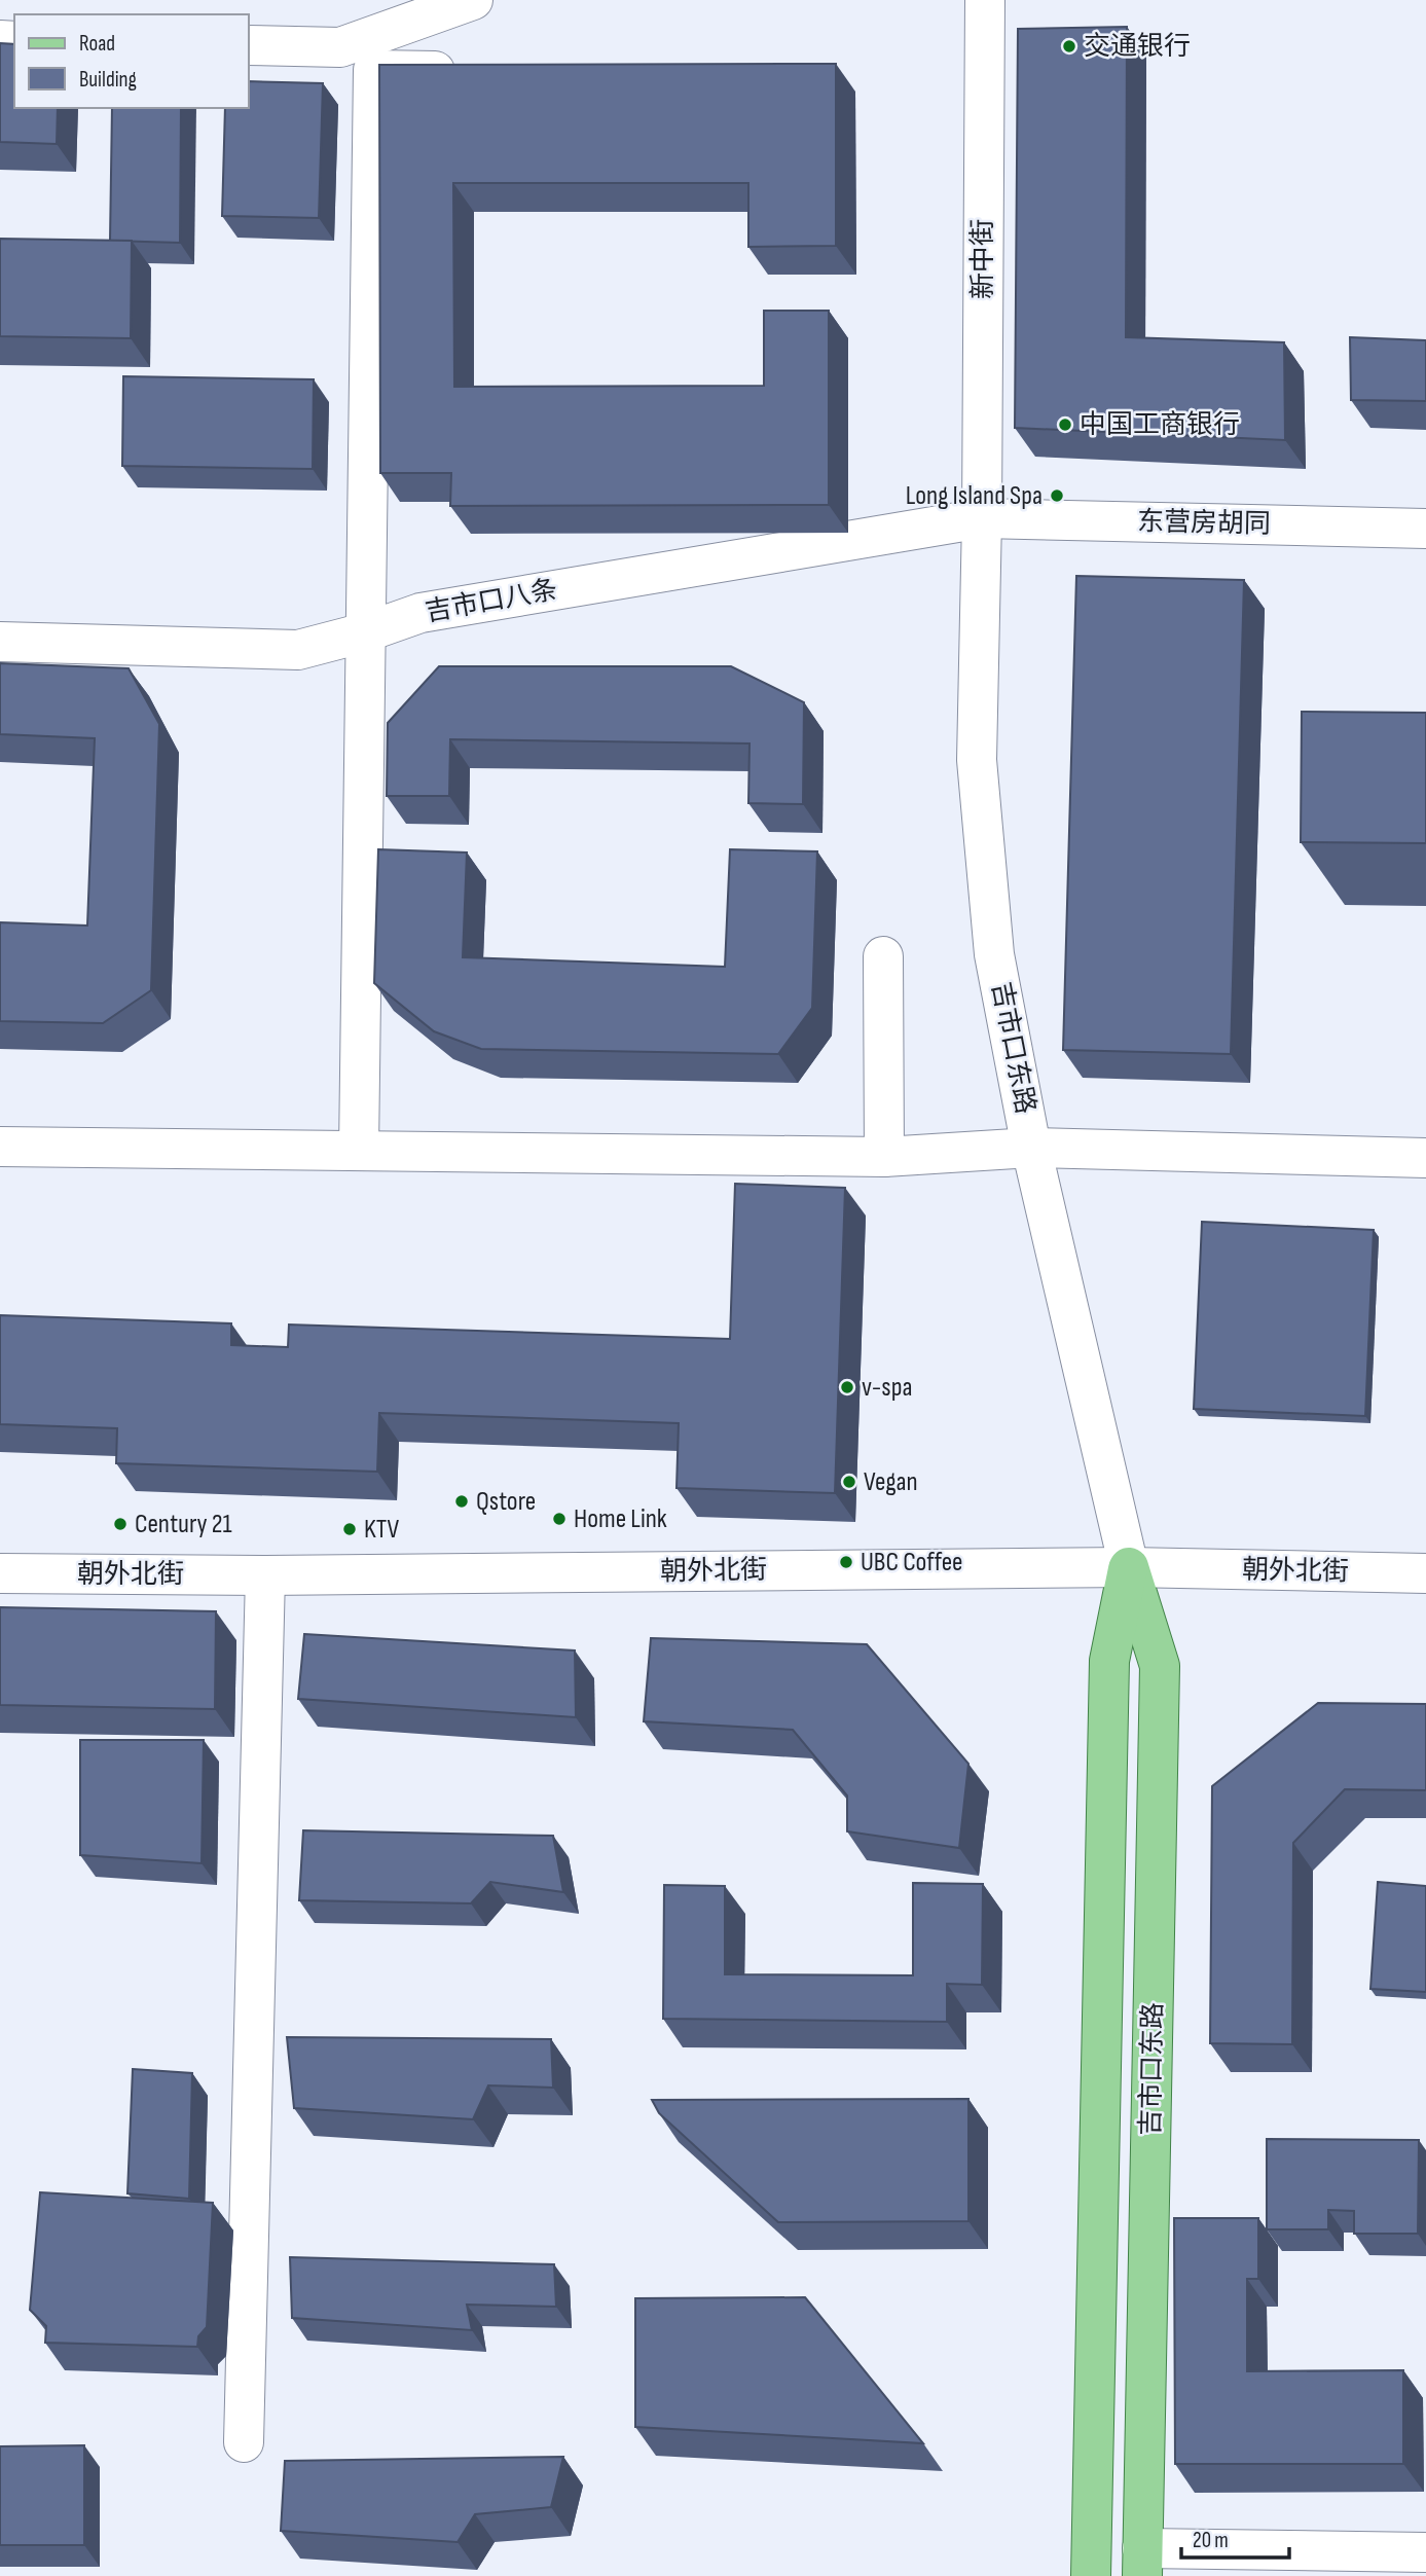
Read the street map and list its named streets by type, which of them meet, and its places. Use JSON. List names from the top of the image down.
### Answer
{
  "streets": {
    "main road": ["吉市口东路"],
    "street": [
      "新中街",
      "东营房胡同",
      "吉市口八条",
      "朝外北街"
    ]
  },
  "crossings": [
    ["新中街", "东营房胡同"],
    ["新中街", "吉市口八条"],
    ["新中街", "吉市口东路"],
    ["东营房胡同", "吉市口八条"],
    ["东营房胡同", "吉市口东路"],
    ["吉市口八条", "吉市口东路"],
    ["吉市口东路", "朝外北街"]
  ],
  "places": [
    "交通银行",
    "中国工商银行",
    "Long Island Spa",
    "v-spa",
    "Vegan",
    "Qstore",
    "Home Link",
    "Century 21",
    "KTV",
    "UBC Coffee"
  ],
  "legend": ["Road", "Building"],
  "scale_bar": "20 m"
}
